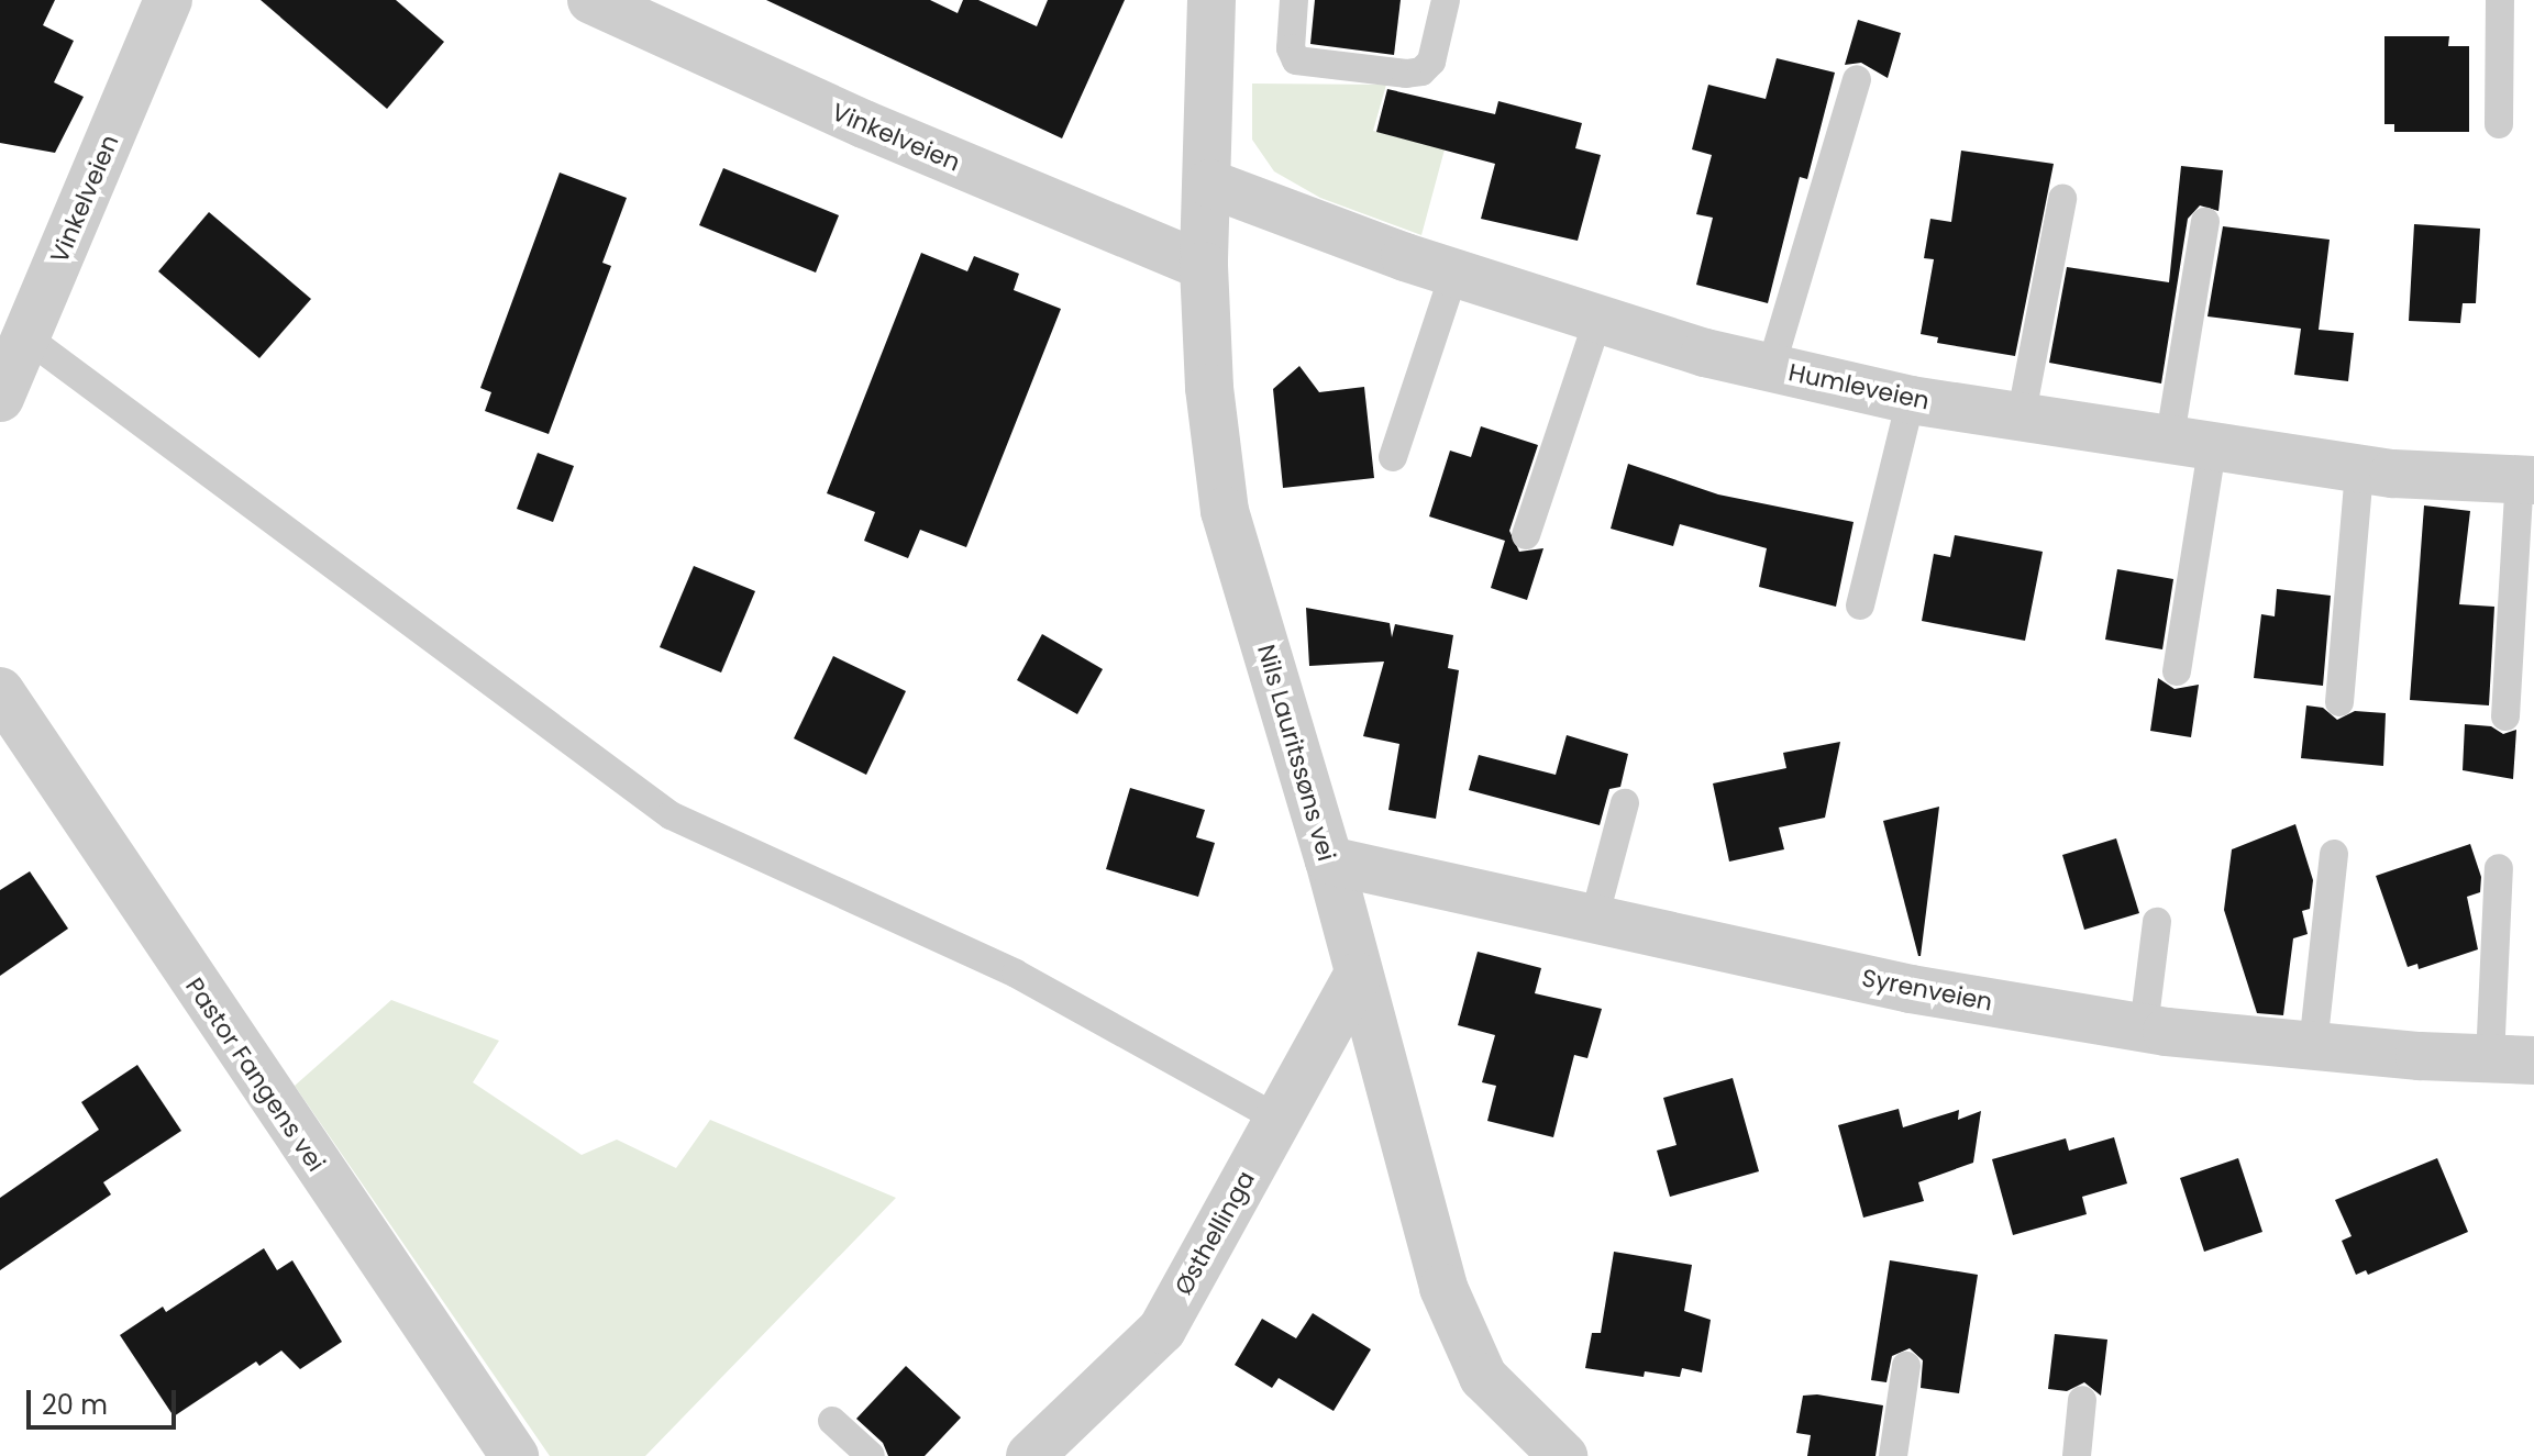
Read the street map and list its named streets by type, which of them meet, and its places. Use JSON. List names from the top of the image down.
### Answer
{
  "streets": {
    "street": [
      "Vinkelveien",
      "Humleveien",
      "Nils Lauritssøns vei",
      "Syrenveien",
      "Pastor Fangens vei",
      "Østhellinga"
    ]
  },
  "crossings": [
    ["Vinkelveien", "Nils Lauritssøns vei"],
    ["Humleveien", "Nils Lauritssøns vei"],
    ["Nils Lauritssøns vei", "Syrenveien"],
    ["Nils Lauritssøns vei", "Østhellinga"]
  ],
  "scale_bar": "20 m"
}
